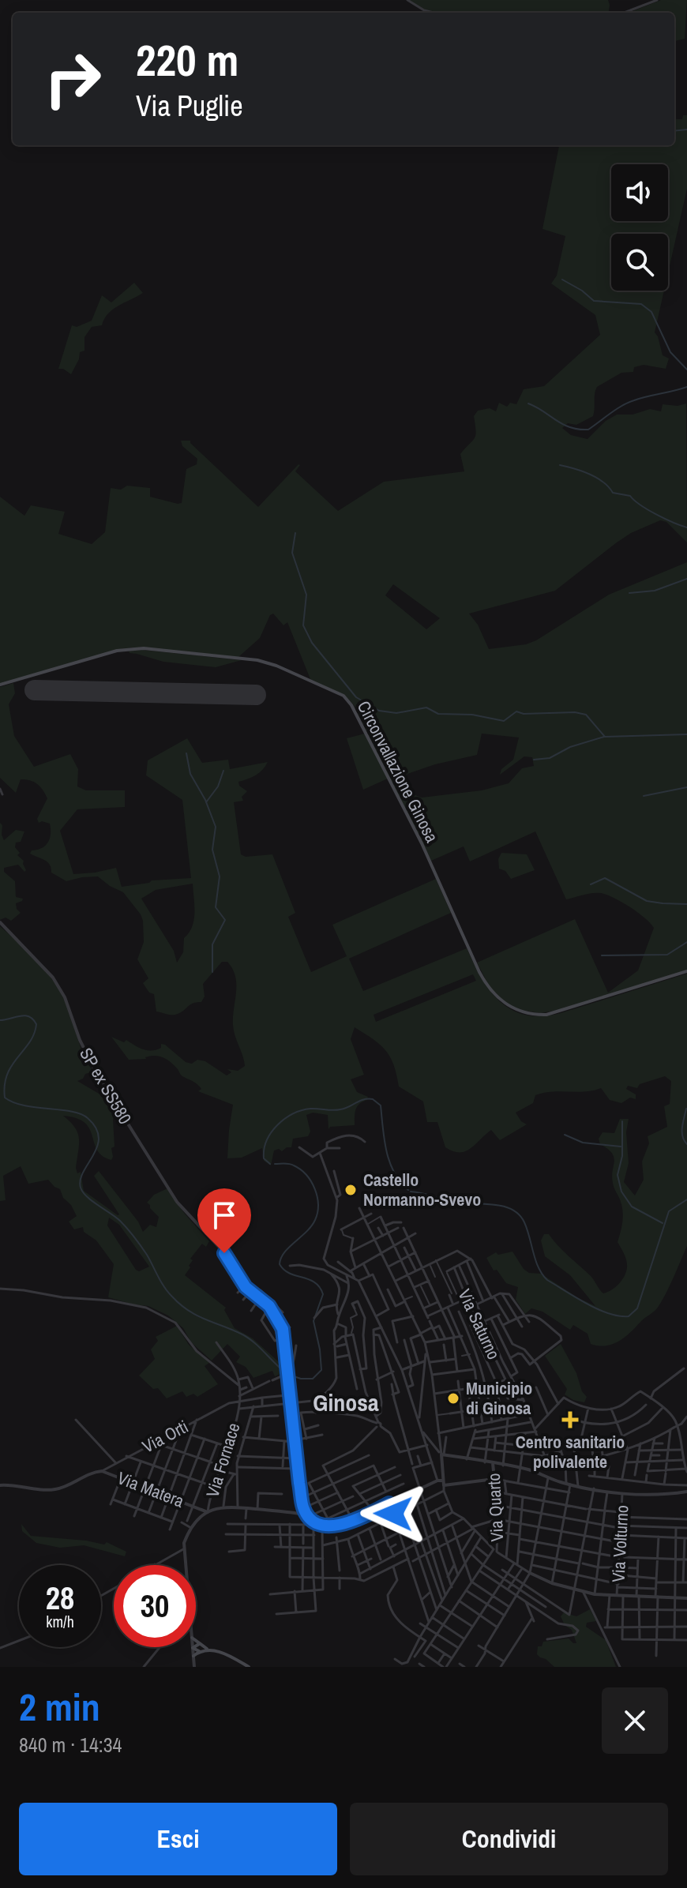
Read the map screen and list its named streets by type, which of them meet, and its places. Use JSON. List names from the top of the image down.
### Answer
{
  "streets": {
    "main road": ["Circonvallazione Ginosa"],
    "street": [
      "SP ex SS580",
      "Via Saturno",
      "Via Orti",
      "Via Fornace",
      "Via Matera",
      "Via Quarto",
      "Via Volturno"
    ]
  },
  "crossings": [
    ["Via Orti", "Via Matera"],
    ["Via Fornace", "Via Matera"]
  ],
  "districts": ["Ginosa"],
  "places": {
    "other": ["Castello Normanno-Svevo", "Municipio di Ginosa"],
    "health": ["Centro sanitario polivalente"]
  },
  "page": {
    "turn": ["220 m", "Via Puglie"],
    "speed": "28 km/h",
    "limit": "30",
    "heading": ["2 min", "840 m · 14:34"],
    "buttons": ["Esci", "Condividi"]
  }
}
